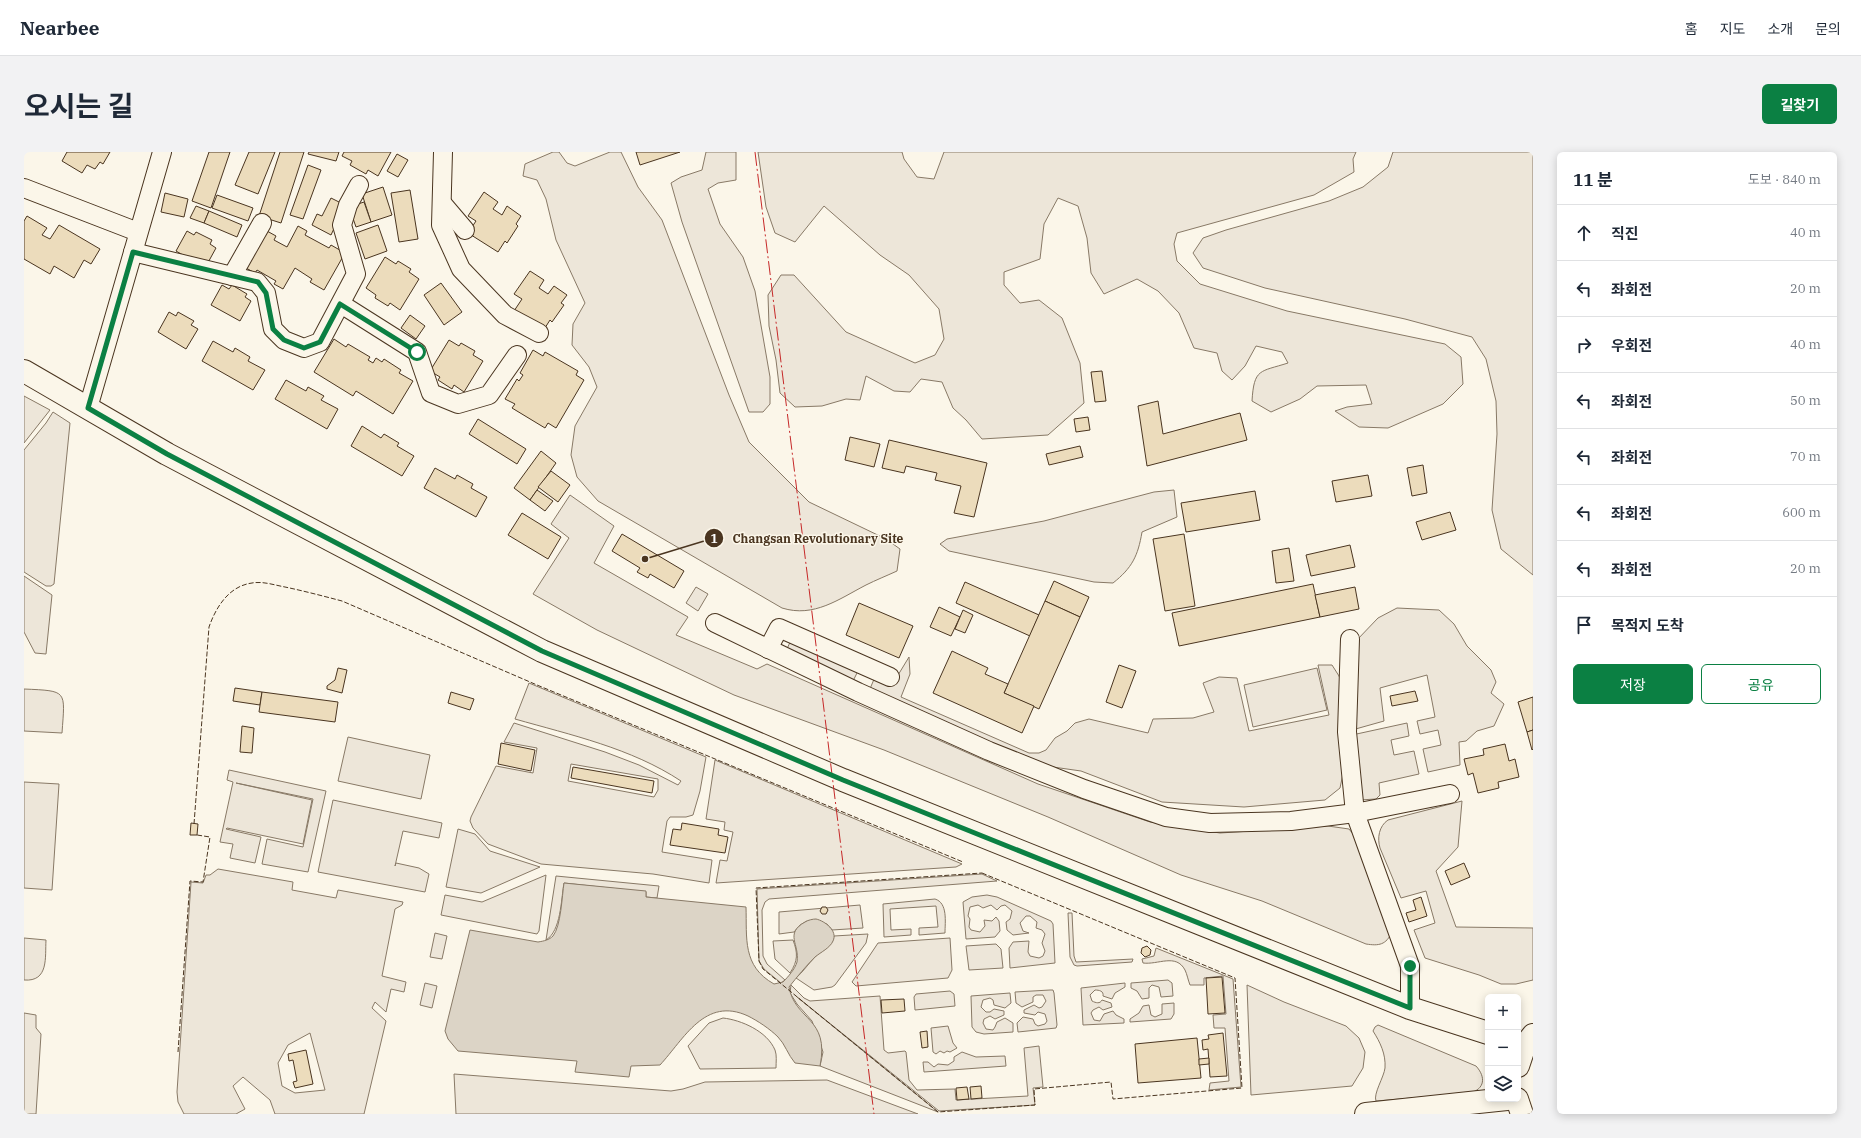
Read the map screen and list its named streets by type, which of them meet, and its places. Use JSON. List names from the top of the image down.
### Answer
{
  "places": ["Changsan Revolutionary Site"],
  "page": {
    "header": "Nearbee",
    "nav": [
      "홈",
      "지도",
      "소개",
      "문의"
    ],
    "title": "오시는 길",
    "buttons": [
      "길찾기",
      ["저장", "공유"]
    ],
    "heading": ["11 분", "도보 · 840 m"],
    "list": [
      ["직진", "40 m"],
      ["좌회전", "20 m"],
      ["우회전", "40 m"],
      ["좌회전", "50 m"],
      ["좌회전", "70 m"],
      ["좌회전", "600 m"],
      ["좌회전", "20 m"],
      "목적지 도착"
    ],
    "map_buttons": ["+", "−"]
  }
}
